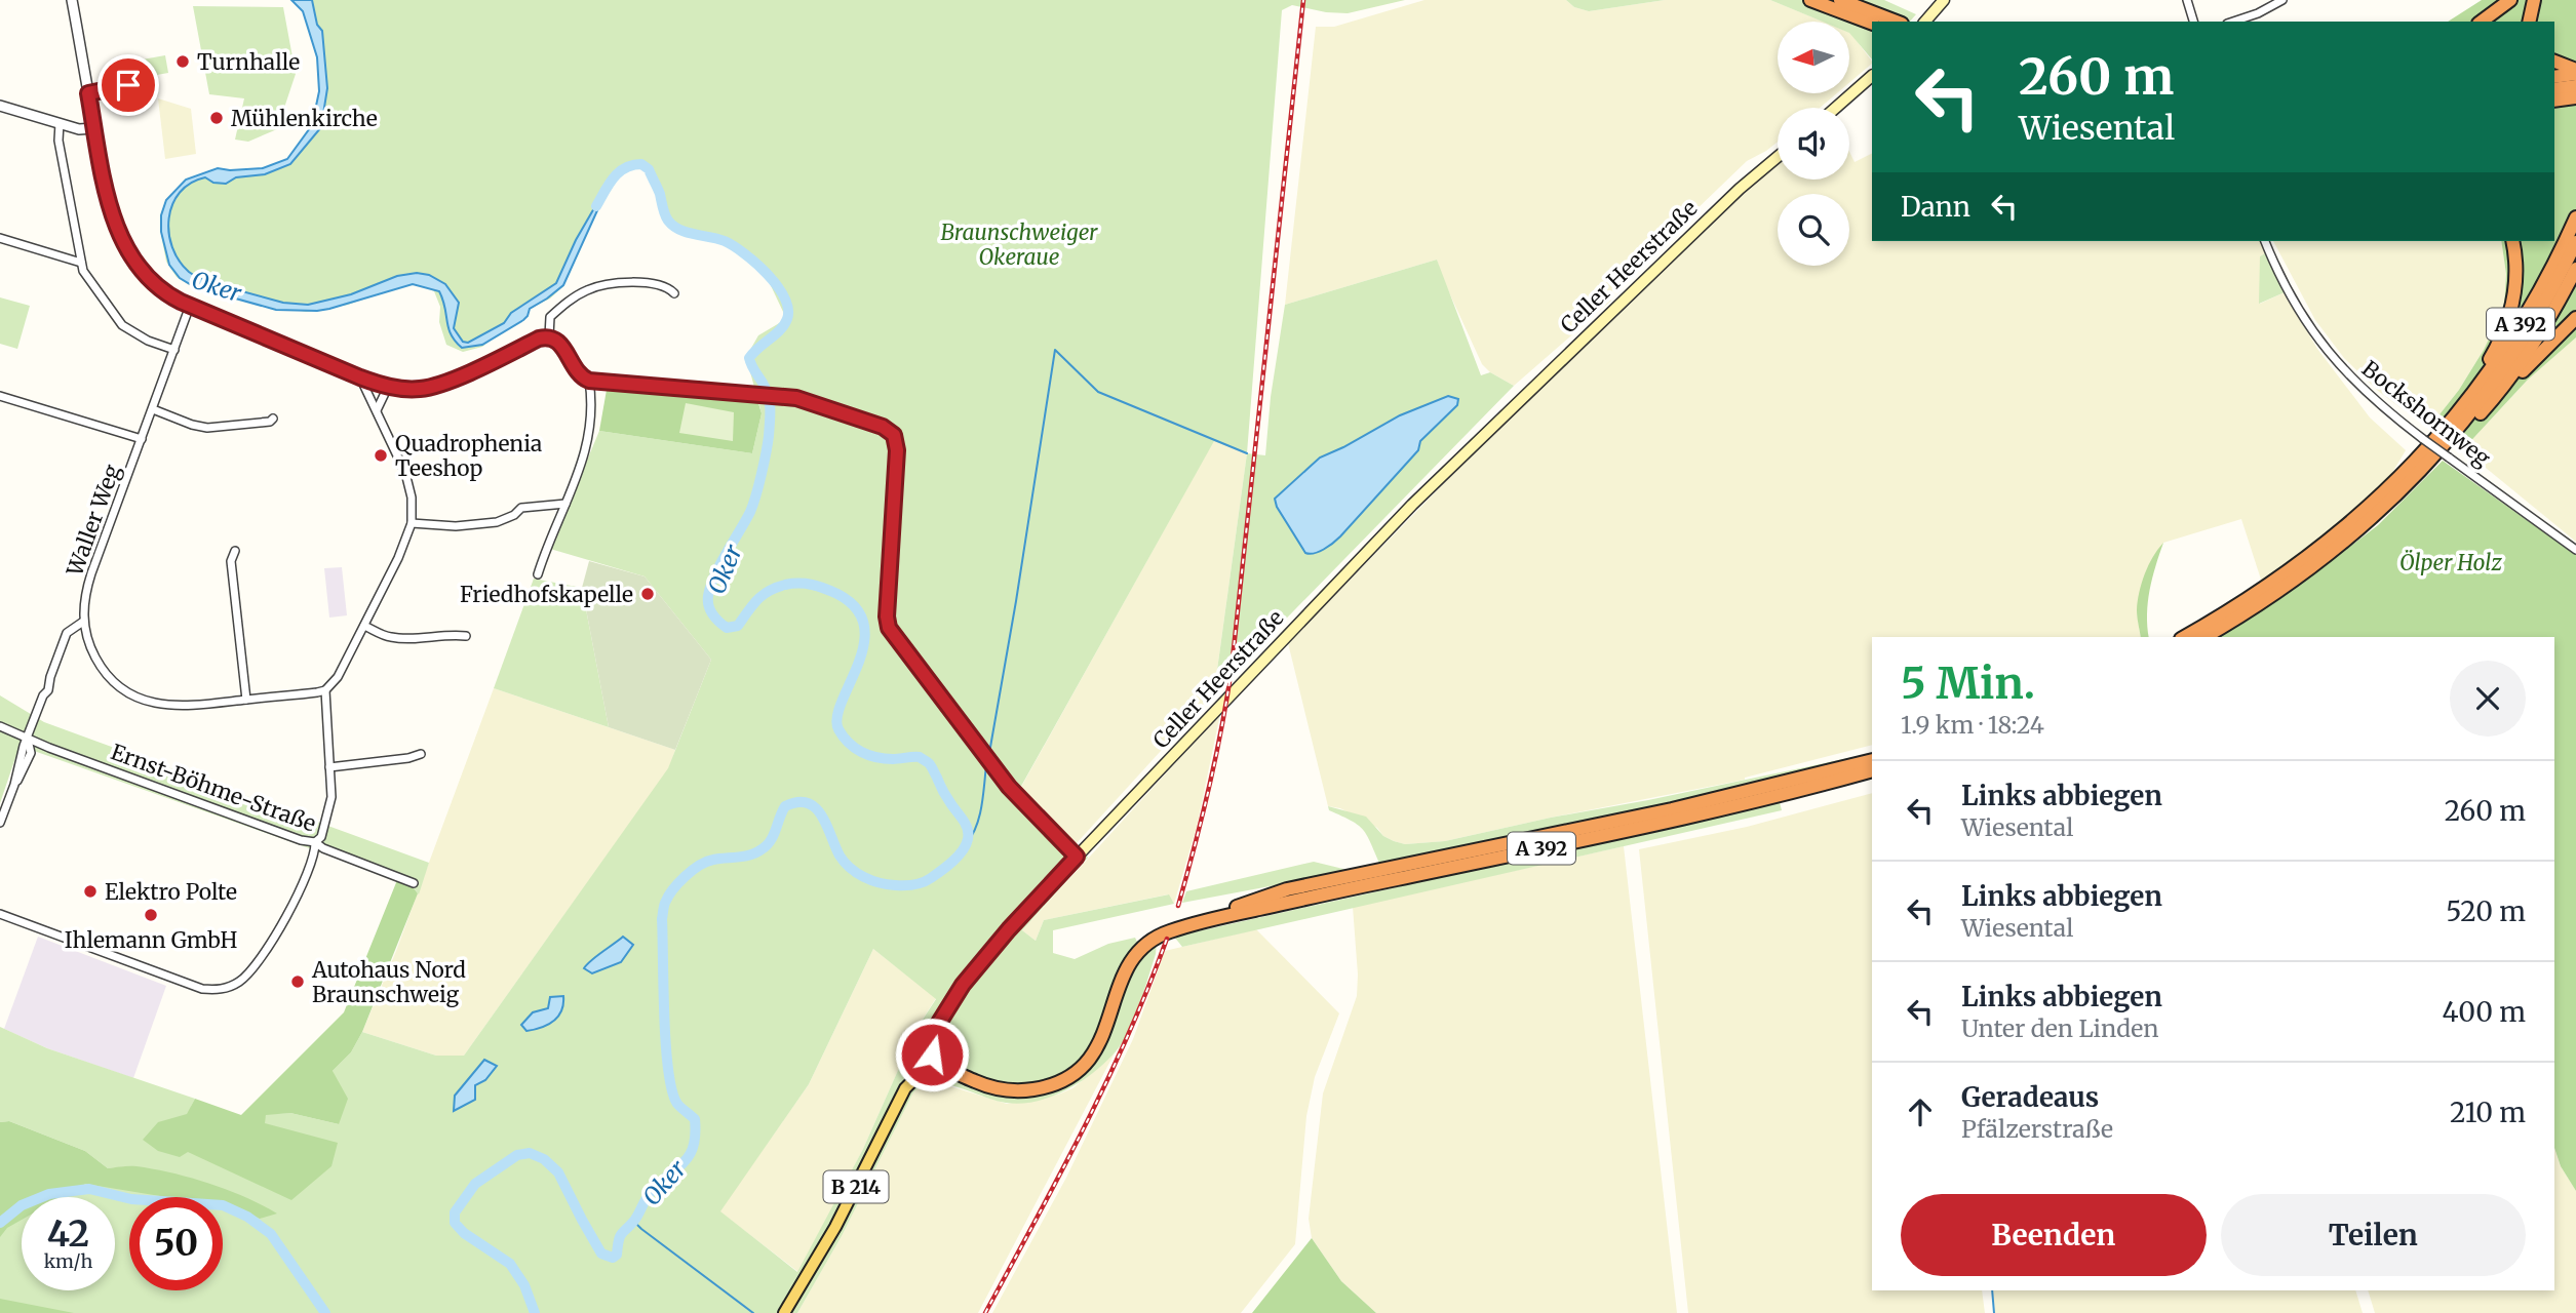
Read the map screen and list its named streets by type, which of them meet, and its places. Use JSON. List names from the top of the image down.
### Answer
{
  "streets": {
    "highway": ["A 392"],
    "main road": ["Celler Heerstraße", "B 214"],
    "street": ["Bockshornweg", "Waller Weg", "Ernst-Böhme-Straße"]
  },
  "crossings": [
    ["Celler Heerstraße", "B 214"]
  ],
  "water": ["Oker"],
  "parks": ["Braunschweiger Okeraue", "Ölper Holz"],
  "places": [
    "Turnhalle",
    "Mühlenkirche",
    "Quadrophenia Teeshop",
    "Friedhofskapelle",
    "Elektro Polte",
    "Ihlemann GmbH",
    "Autohaus Nord Braunschweig"
  ],
  "north": "left",
  "page": {
    "turn": ["260 m", "Wiesental"],
    "then": "Dann",
    "heading": ["5 Min.", "1.9 km · 18:24"],
    "list": [
      {
        "name": "Links abbiegen",
        "note": "Wiesental",
        "value": "260 m"
      },
      {
        "name": "Links abbiegen",
        "note": "Wiesental",
        "value": "520 m"
      },
      {
        "name": "Links abbiegen",
        "note": "Unter den Linden",
        "value": "400 m"
      },
      {
        "name": "Geradeaus",
        "note": "Pfälzerstraße",
        "value": "210 m"
      }
    ],
    "buttons": ["Beenden", "Teilen"],
    "speed": "42 km/h",
    "limit": "50"
  }
}
